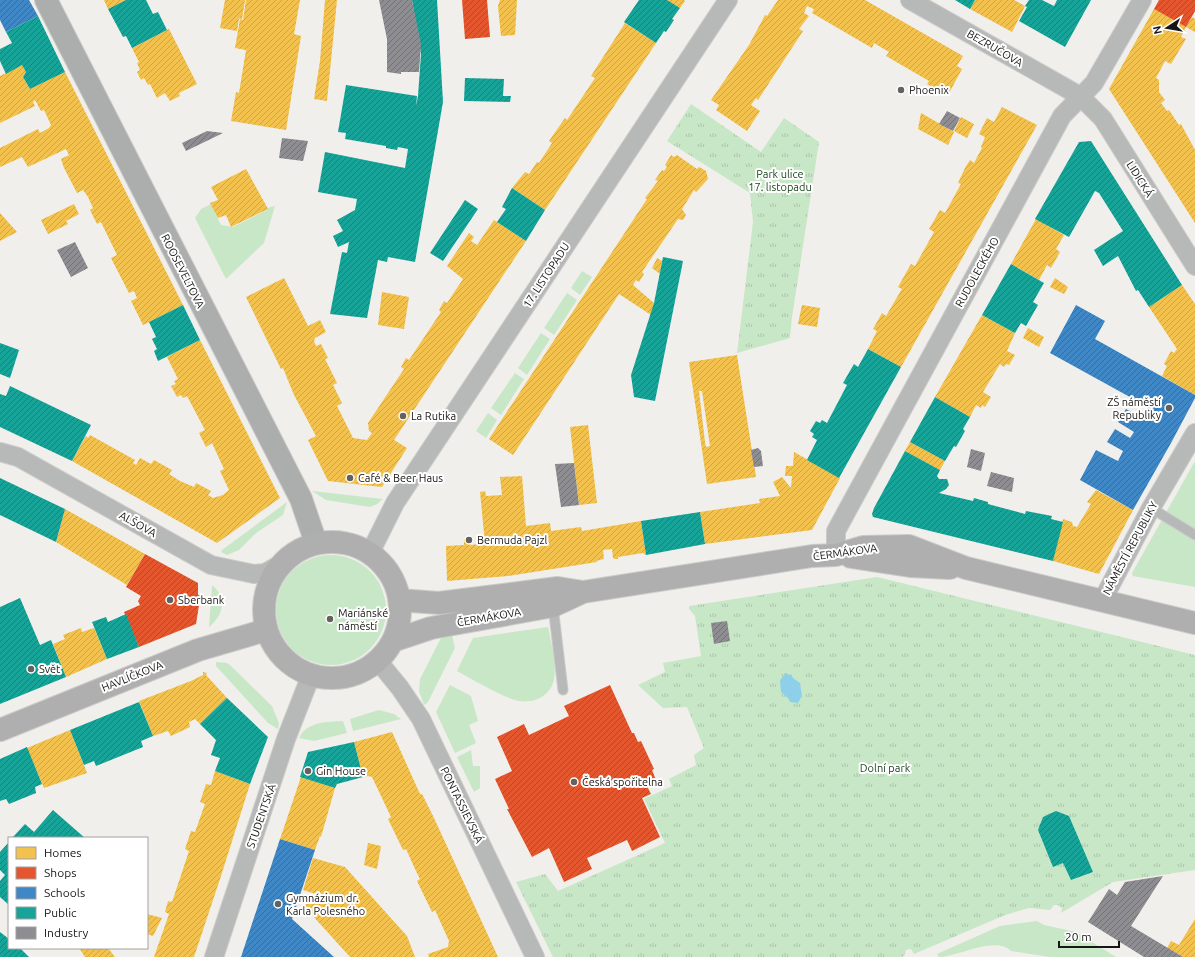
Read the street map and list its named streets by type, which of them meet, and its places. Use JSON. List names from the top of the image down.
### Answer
{
  "streets": {
    "main road": [
      "ROOSEVELTOVA",
      "NÁMĚSTÍ REPUBLIKY",
      "ČERMÁKOVA",
      "HAVLÍČKOVA"
    ],
    "street": [
      "BEZRUČOVA",
      "LIDICKÁ",
      "RUDOLECKÉHO",
      "17. LISTOPADU",
      "ALŠOVA",
      "PONTASSIEVSKÁ",
      "STUDENTSKÁ"
    ]
  },
  "crossings": [
    ["BEZRUČOVA", "LIDICKÁ"],
    ["BEZRUČOVA", "RUDOLECKÉHO"],
    ["LIDICKÁ", "RUDOLECKÉHO"],
    ["ROOSEVELTOVA", "17. LISTOPADU"],
    ["ROOSEVELTOVA", "ALŠOVA"],
    ["ROOSEVELTOVA", "ČERMÁKOVA"],
    ["ROOSEVELTOVA", "HAVLÍČKOVA"],
    ["ROOSEVELTOVA", "PONTASSIEVSKÁ"],
    ["ROOSEVELTOVA", "STUDENTSKÁ"],
    ["RUDOLECKÉHO", "ČERMÁKOVA"],
    ["17. LISTOPADU", "ALŠOVA"],
    ["17. LISTOPADU", "ČERMÁKOVA"],
    ["17. LISTOPADU", "HAVLÍČKOVA"],
    ["17. LISTOPADU", "PONTASSIEVSKÁ"],
    ["17. LISTOPADU", "STUDENTSKÁ"],
    ["ALŠOVA", "ČERMÁKOVA"],
    ["ALŠOVA", "HAVLÍČKOVA"],
    ["ALŠOVA", "PONTASSIEVSKÁ"],
    ["ALŠOVA", "STUDENTSKÁ"],
    ["NÁMĚSTÍ REPUBLIKY", "ČERMÁKOVA"],
    ["ČERMÁKOVA", "HAVLÍČKOVA"],
    ["ČERMÁKOVA", "PONTASSIEVSKÁ"],
    ["ČERMÁKOVA", "STUDENTSKÁ"],
    ["HAVLÍČKOVA", "PONTASSIEVSKÁ"],
    ["HAVLÍČKOVA", "STUDENTSKÁ"],
    ["PONTASSIEVSKÁ", "STUDENTSKÁ"]
  ],
  "parks": ["Park ulice 17. listopadu", "Dolní park"],
  "places": [
    "Phoenix",
    "ZŠ náměstí Republiky",
    "La Rutika",
    "Café & Beer Haus",
    "Bermuda Pajzl",
    "Sberbank",
    "Mariánské náměstí",
    "Svět",
    "Gin House",
    "Česká spořitelna",
    "Gymnázium dr. Karla Polesného"
  ],
  "legend": [
    "Homes",
    "Shops",
    "Schools",
    "Public",
    "Industry"
  ],
  "scale_bar": "20 m",
  "north": "left"
}
